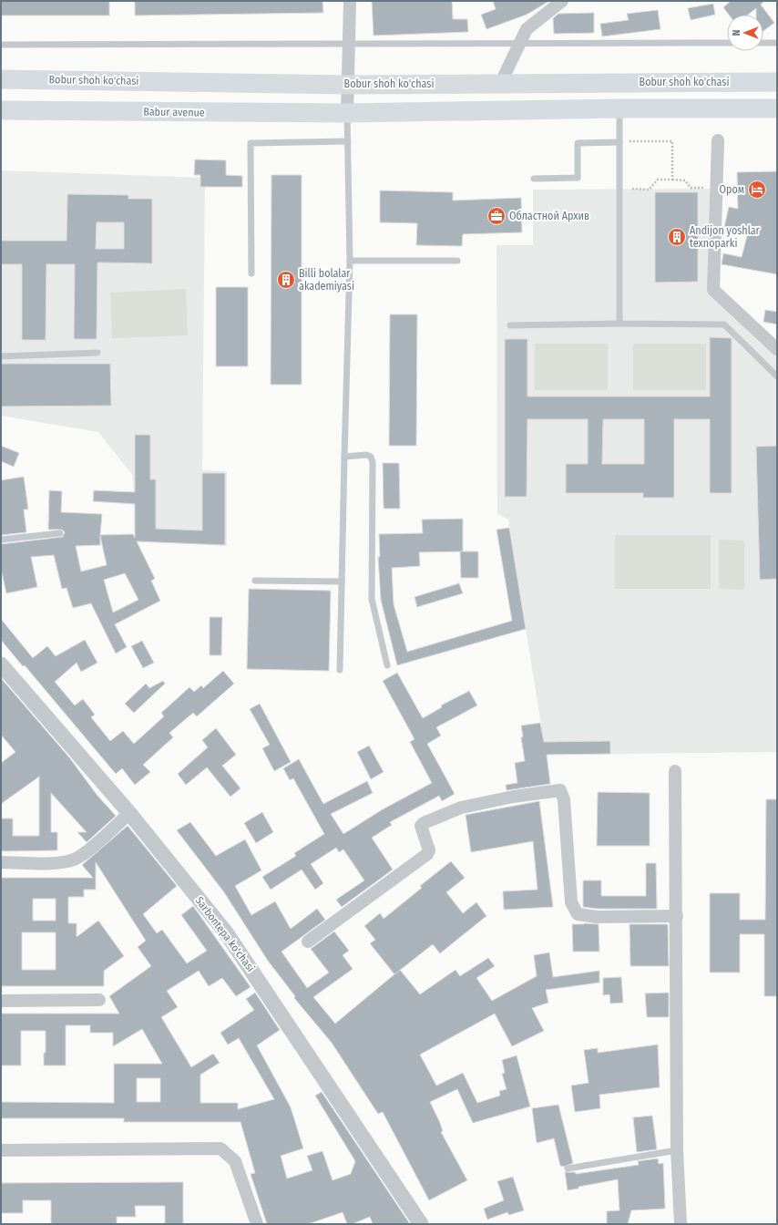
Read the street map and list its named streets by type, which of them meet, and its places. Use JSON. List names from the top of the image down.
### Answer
{
  "streets": {
    "main road": ["Bobur shoh ko'chasi", "Babur avenue"],
    "street": ["Sarbontepa ko'chasi"]
  },
  "places": {
    "hotel": ["Ором"],
    "office": ["Областной Архив"],
    "building": ["Andijon yoshlar texnoparki", "Billi bolalar akademiyasi"]
  },
  "north": "left"
}
